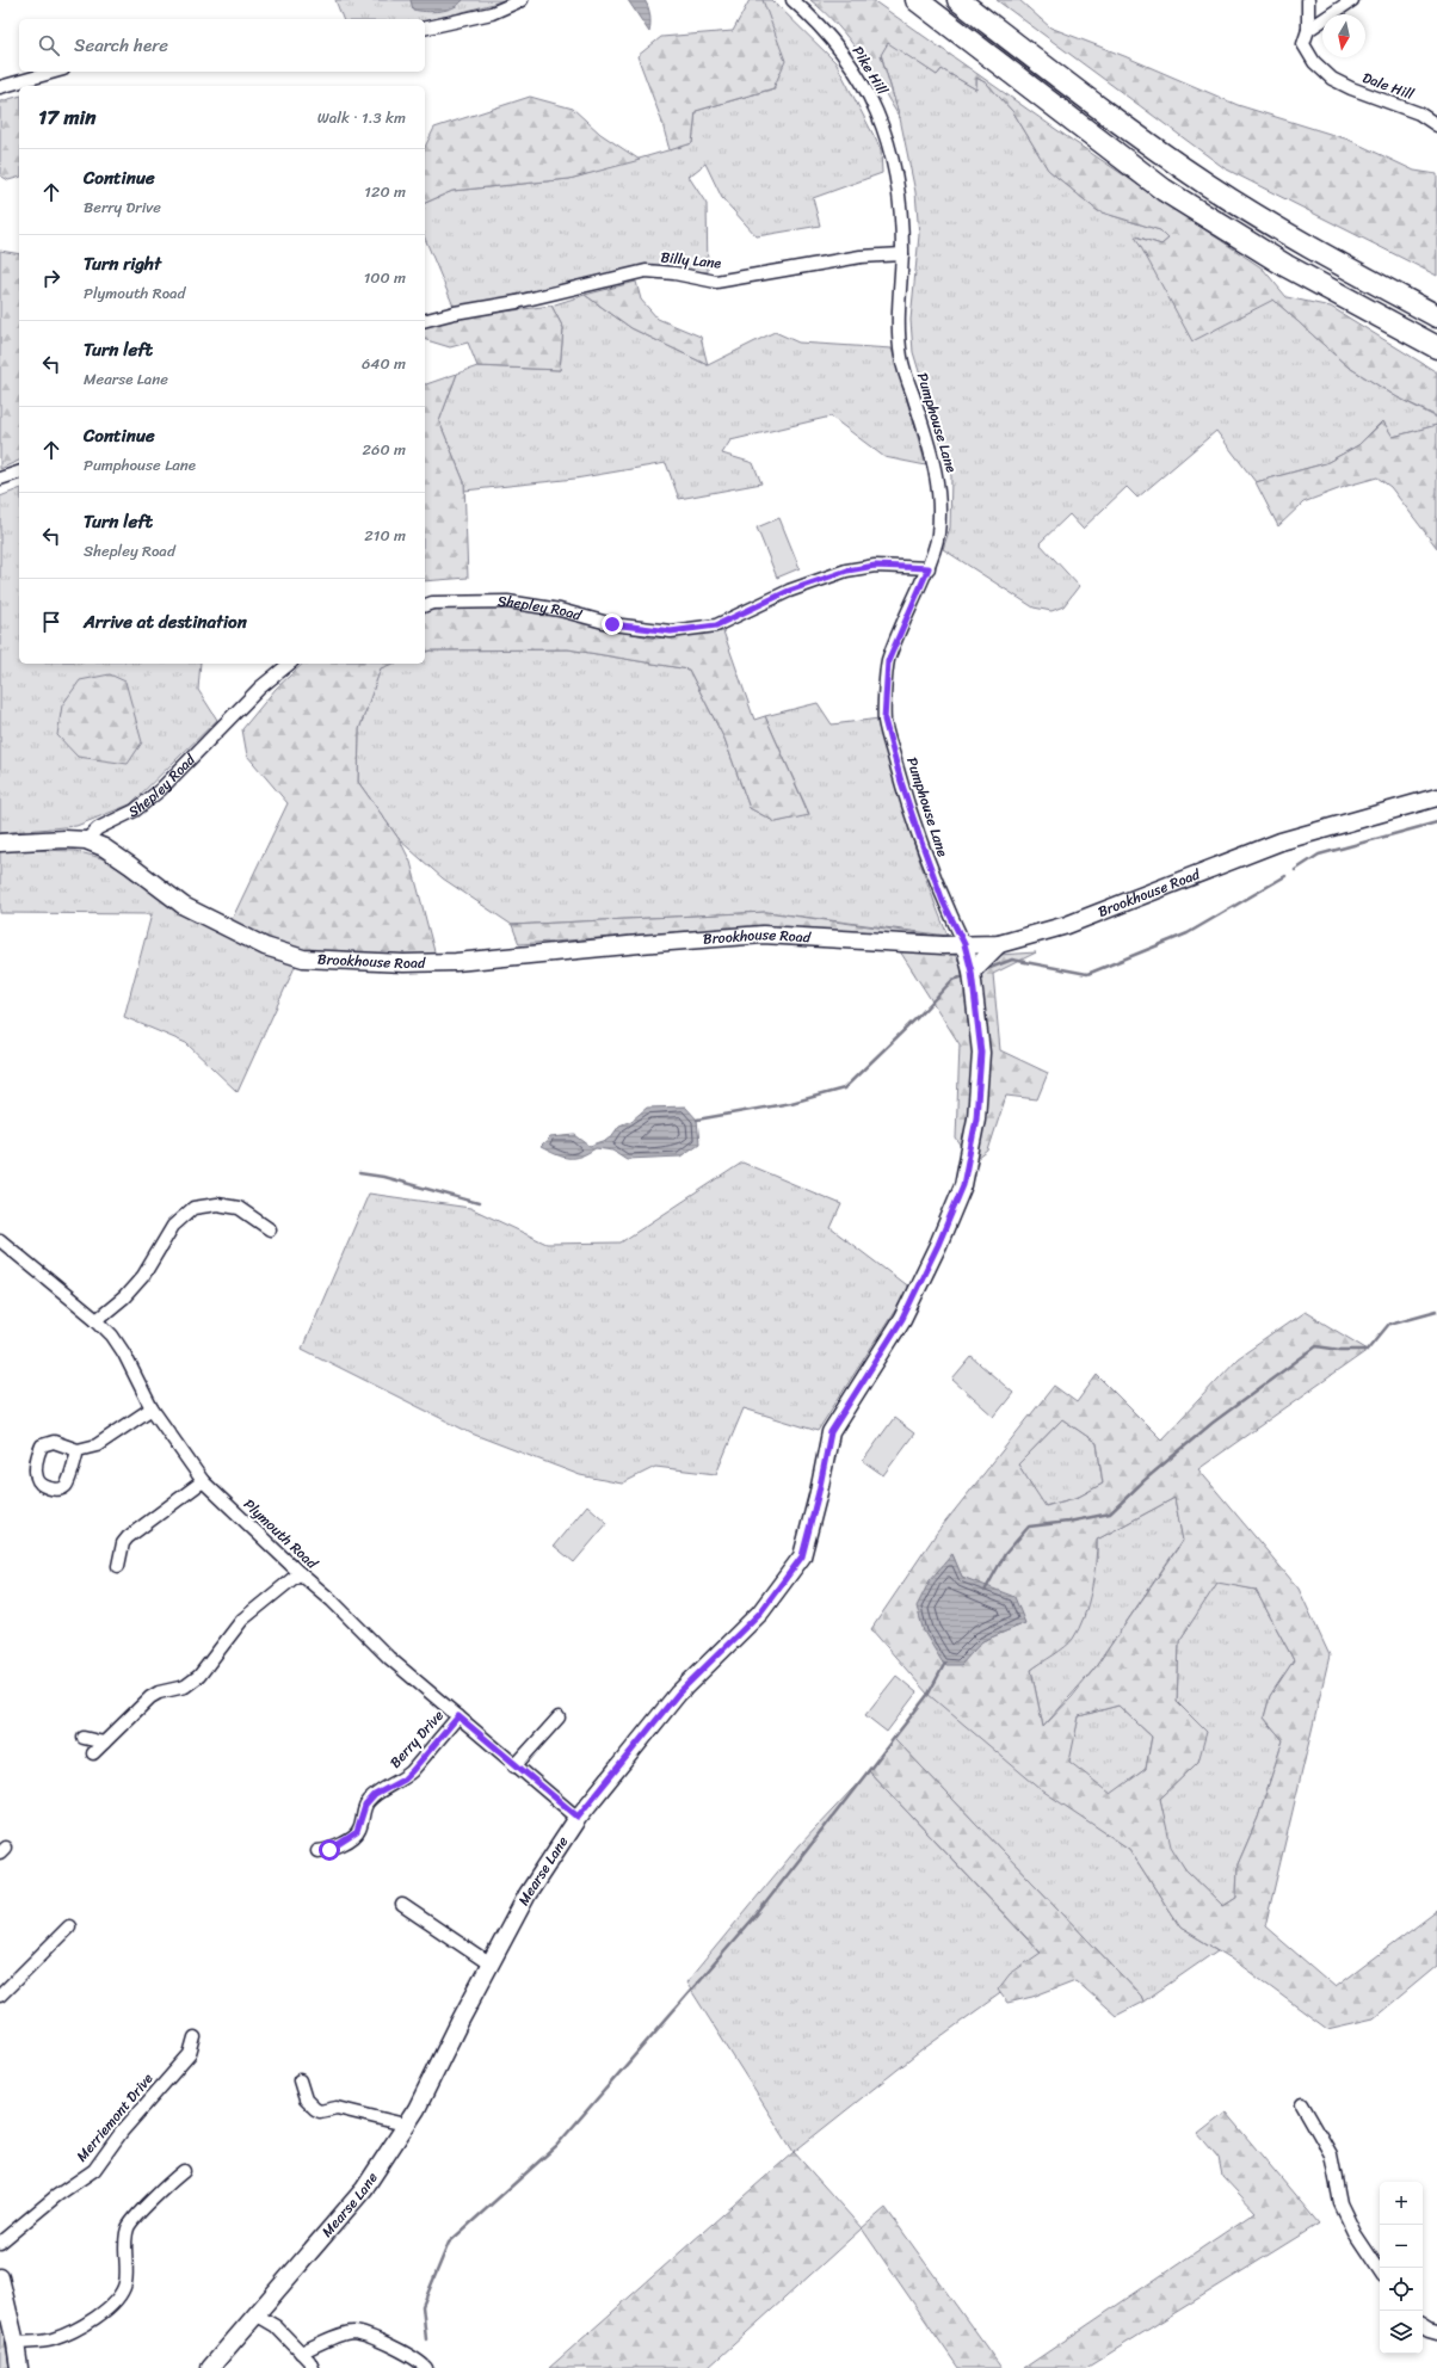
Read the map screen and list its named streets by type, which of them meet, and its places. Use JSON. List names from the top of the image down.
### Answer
{
  "streets": {
    "street": [
      "Pike Hill",
      "Dale Hill",
      "Billy Lane",
      "Pumphouse Lane",
      "Shepley Road",
      "Brookhouse Road",
      "Plymouth Road",
      "Berry Drive",
      "Mearse Lane",
      "Merriemont Drive"
    ]
  },
  "crossings": [
    ["Pike Hill", "Pumphouse Lane"],
    ["Billy Lane", "Pumphouse Lane"],
    ["Pumphouse Lane", "Shepley Road"],
    ["Pumphouse Lane", "Brookhouse Road"],
    ["Pumphouse Lane", "Mearse Lane"],
    ["Shepley Road", "Brookhouse Road"],
    ["Brookhouse Road", "Mearse Lane"],
    ["Plymouth Road", "Berry Drive"],
    ["Plymouth Road", "Mearse Lane"]
  ],
  "north": "bottom",
  "page": {
    "search": "Search here",
    "heading": ["17 min", "Walk · 1.3 km"],
    "list": [
      ["Continue", "Berry Drive", "120 m"],
      ["Turn right", "Plymouth Road", "100 m"],
      ["Turn left", "Mearse Lane", "640 m"],
      ["Continue", "Pumphouse Lane", "260 m"],
      ["Turn left", "Shepley Road", "210 m"],
      "Arrive at destination"
    ],
    "map_buttons": ["+", "−"]
  }
}
